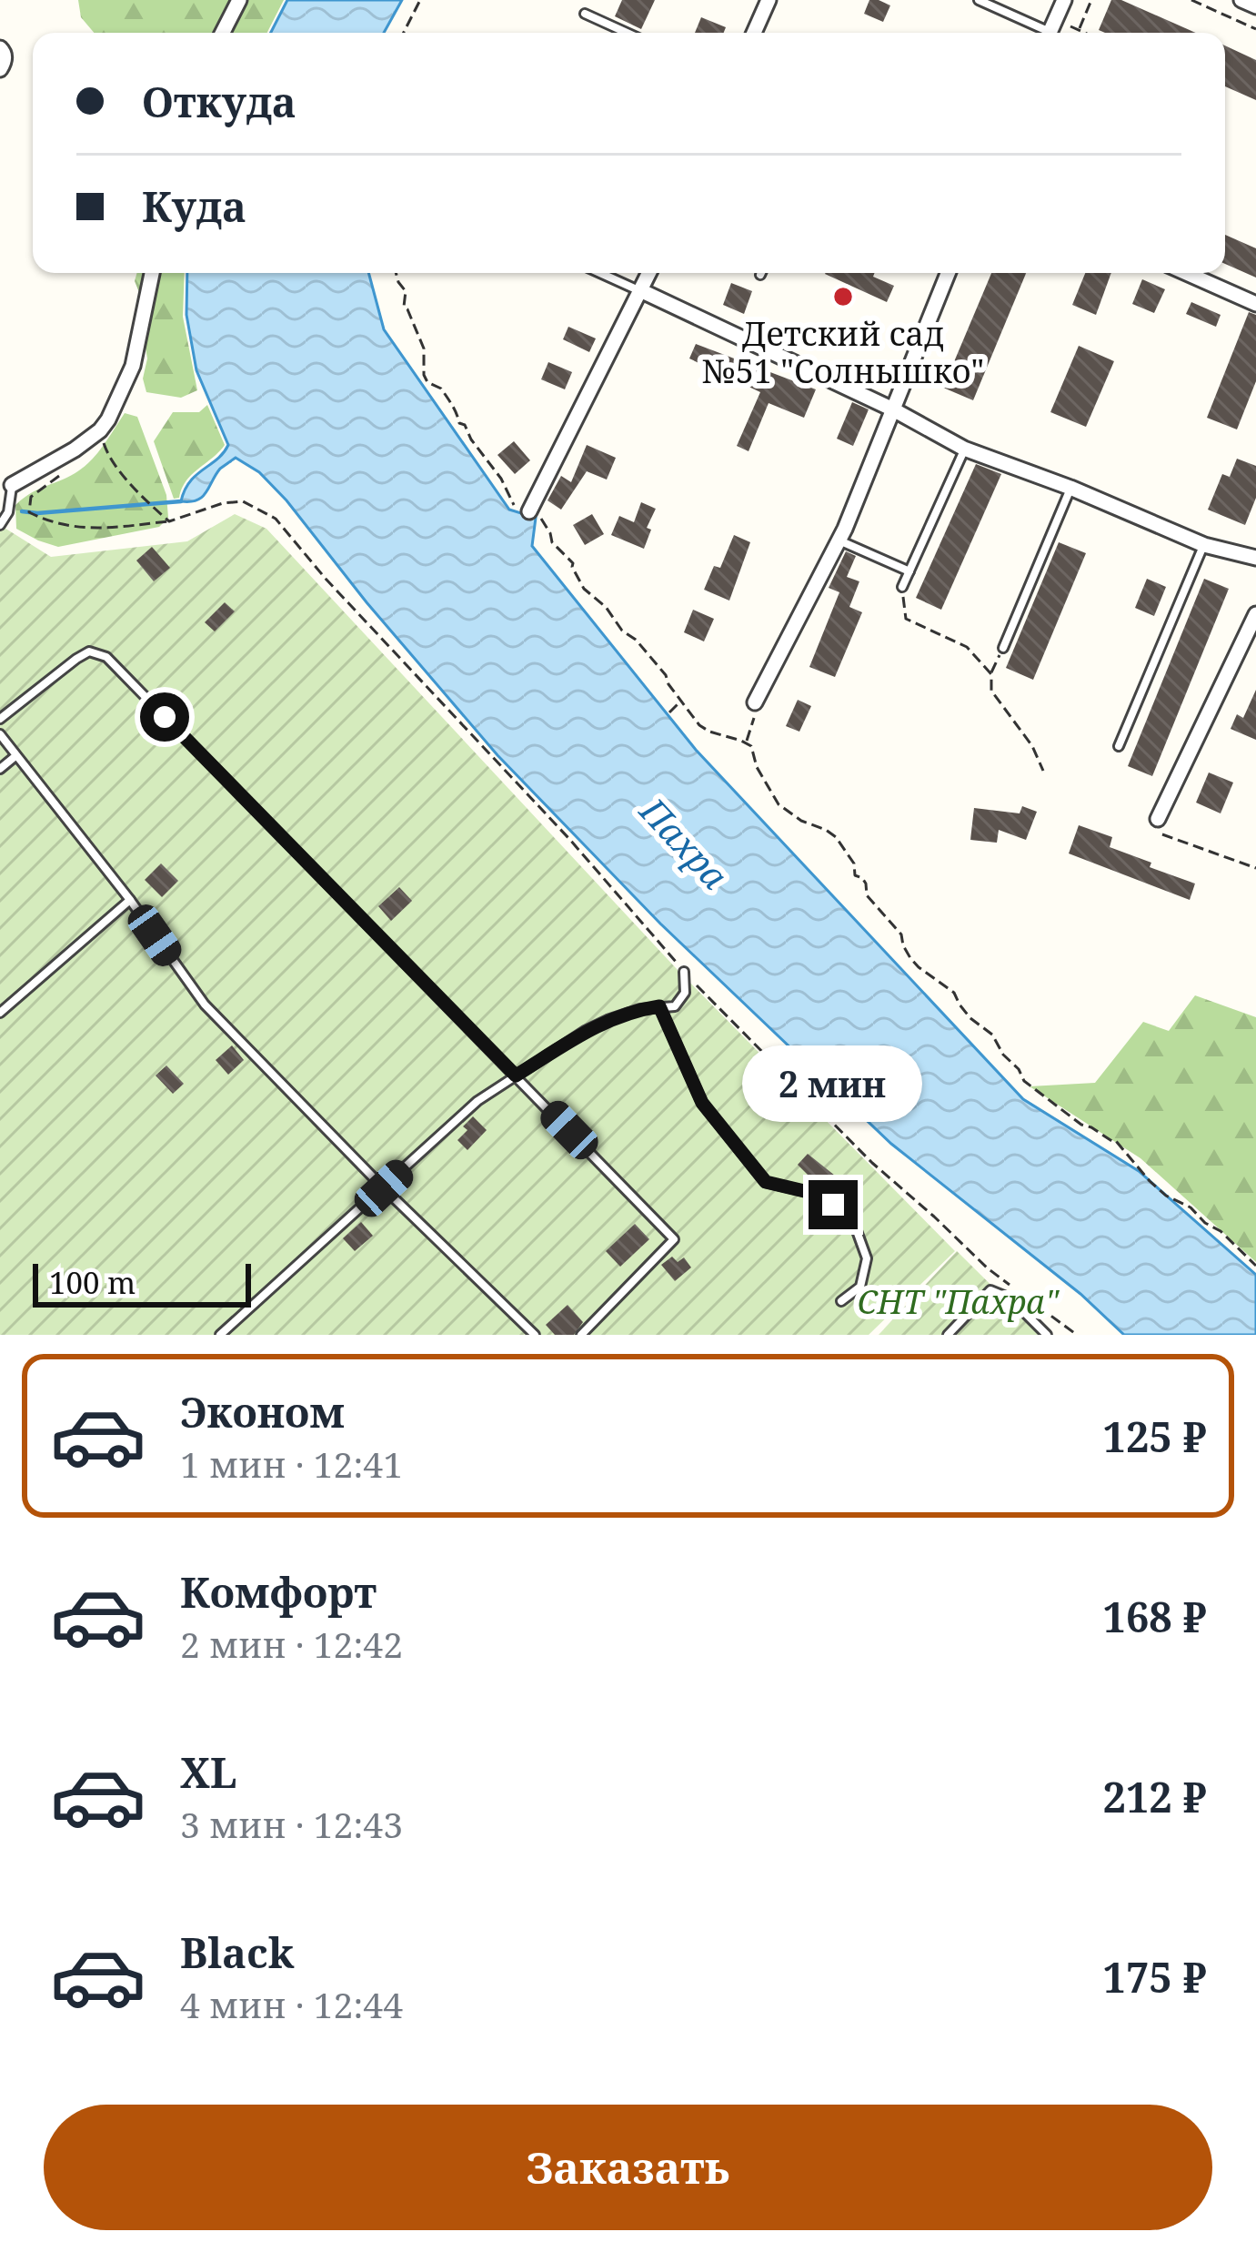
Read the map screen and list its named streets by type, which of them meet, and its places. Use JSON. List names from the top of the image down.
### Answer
{
  "water": ["Пахра"],
  "parks": ["СНТ \"Пахра\""],
  "places": ["Детский сад №51 \"Солнышко\""],
  "scale_bar": "100 m",
  "page": {
    "banner": ["Откуда", "Куда"],
    "bubble": "2 мин",
    "scale": "100 m",
    "list": [
      {
        "name": "Эконом",
        "note": "1 мин · 12:41",
        "value": "125 ₽"
      },
      {
        "name": "Комфорт",
        "note": "2 мин · 12:42",
        "value": "168 ₽"
      },
      {
        "name": "XL",
        "note": "3 мин · 12:43",
        "value": "212 ₽"
      },
      {
        "name": "Black",
        "note": "4 мин · 12:44",
        "value": "175 ₽"
      }
    ],
    "buttons": "Заказать"
  }
}
